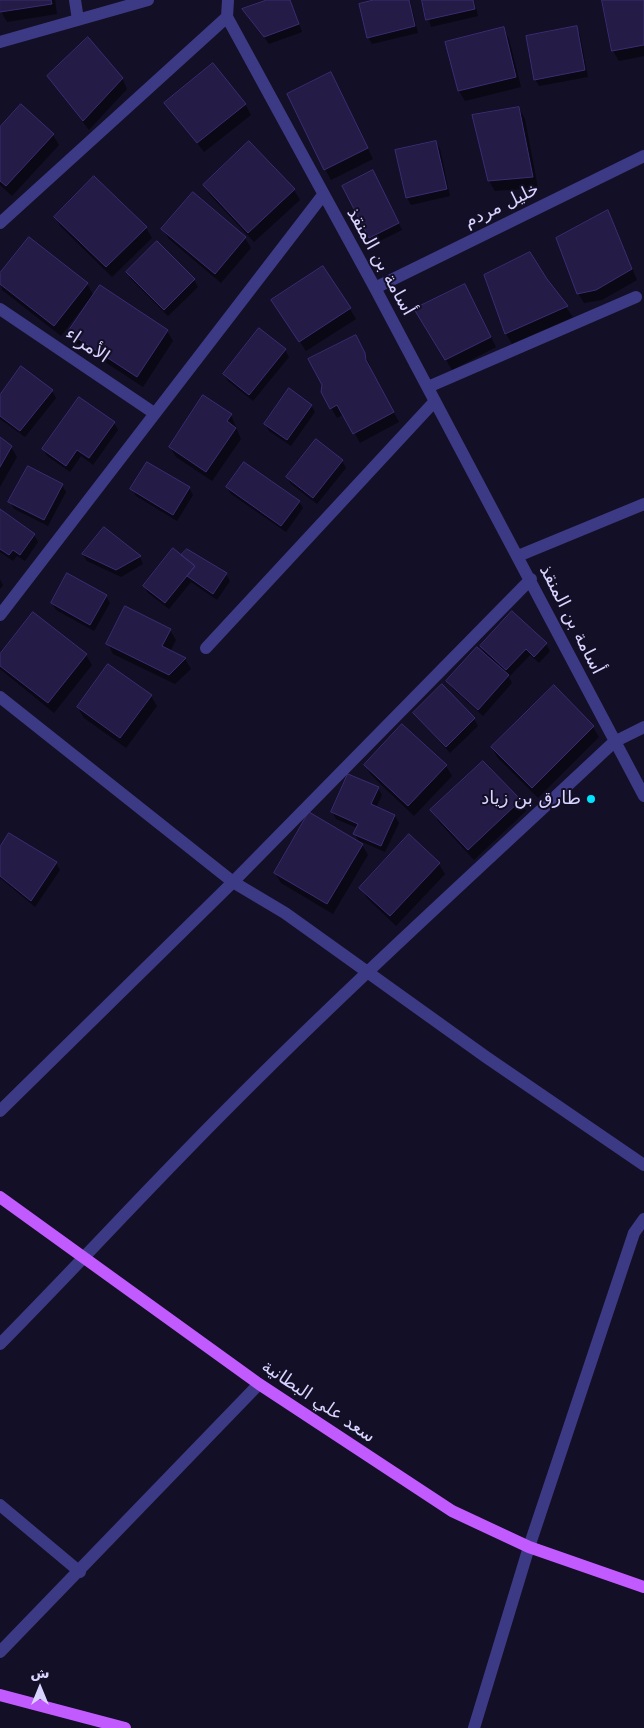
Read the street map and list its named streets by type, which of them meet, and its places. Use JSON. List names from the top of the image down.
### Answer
{
  "streets": {
    "main road": ["سعد علي البطانية"],
    "street": ["خليل مردم", "أسامة بن المنقذ", "الأمراء"]
  },
  "crossings": [
    ["خليل مردم", "أسامة بن المنقذ"]
  ],
  "places": ["طارق بن زياد"],
  "north": "top"
}
